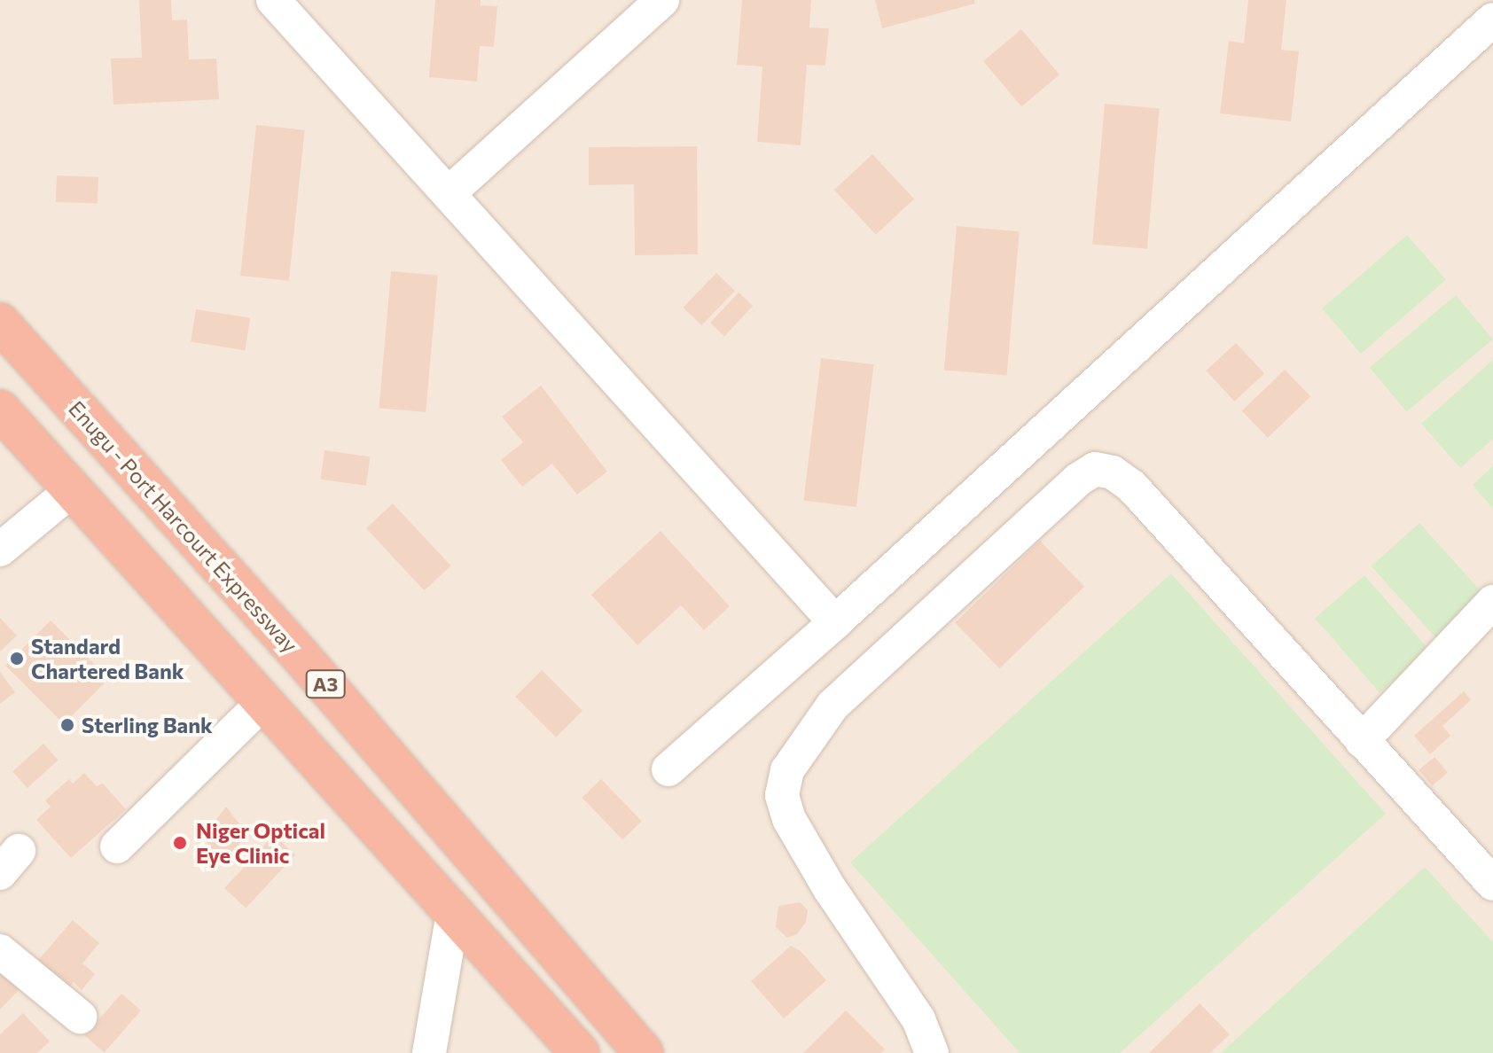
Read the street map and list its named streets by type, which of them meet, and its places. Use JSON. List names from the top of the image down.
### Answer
{
  "streets": {
    "highway": ["Enugu - Port Harcourt Expressway", "A3"]
  },
  "places": ["Standard Chartered Bank", "Sterling Bank", "Niger Optical Eye Clinic"]
}
